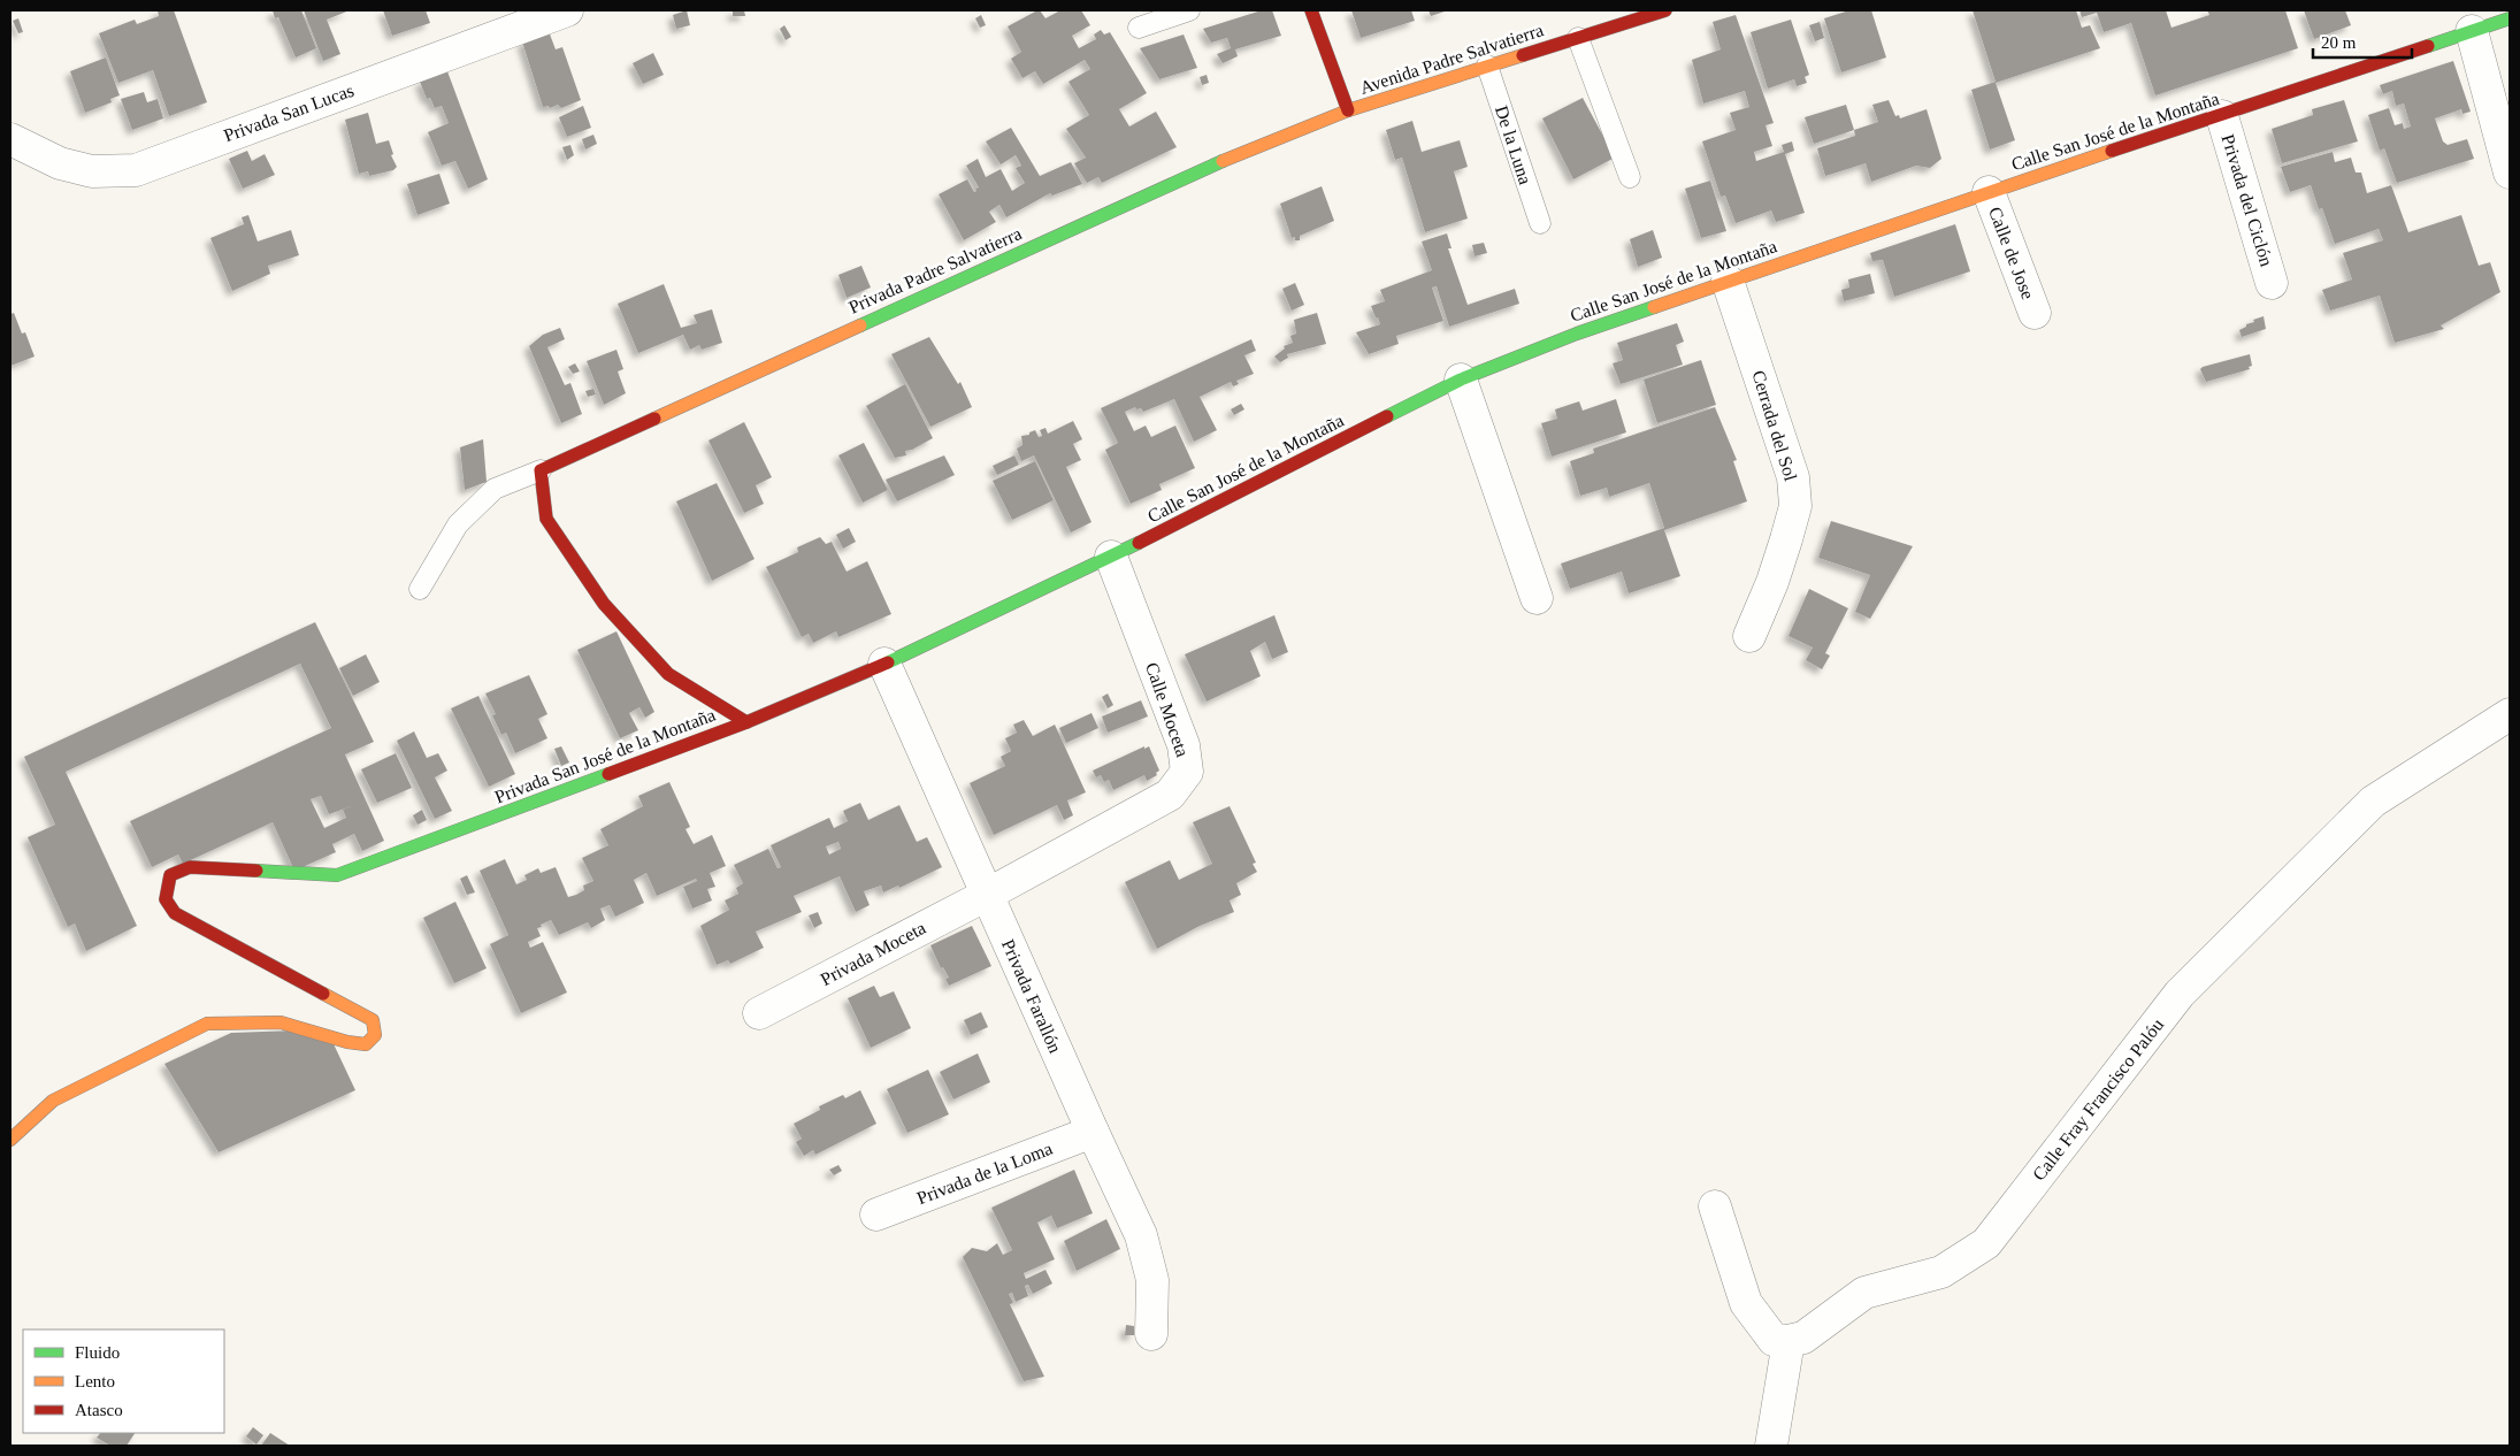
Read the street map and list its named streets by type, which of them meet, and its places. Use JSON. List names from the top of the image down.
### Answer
{
  "streets": {
    "street": [
      "Avenida Padre Salvatierra",
      "Privada San Lucas",
      "Calle San José de la Montaña",
      "Privada del Ciclón",
      "Calle de Jose",
      "Privada Padre Salvatierra",
      "Cerrada del Sol",
      "Calle Moceta",
      "Privada San José de la Montaña",
      "Privada Moceta",
      "Privada Farallón",
      "Calle Fray Francisco Palóu",
      "Privada de la Loma"
    ],
    "lane": ["De la Luna"]
  },
  "crossings": [
    ["Avenida Padre Salvatierra", "De la Luna"],
    ["Avenida Padre Salvatierra", "Privada Padre Salvatierra"],
    ["Calle San José de la Montaña", "Privada del Ciclón"],
    ["Calle San José de la Montaña", "Calle de Jose"],
    ["Calle San José de la Montaña", "Cerrada del Sol"],
    ["Calle San José de la Montaña", "Calle Moceta"],
    ["Calle San José de la Montaña", "Privada San José de la Montaña"],
    ["Calle San José de la Montaña", "Privada Farallón"],
    ["Calle Moceta", "Privada Moceta"],
    ["Calle Moceta", "Privada Farallón"],
    ["Privada San José de la Montaña", "Privada Farallón"],
    ["Privada Moceta", "Privada Farallón"],
    ["Privada Farallón", "Privada de la Loma"]
  ],
  "legend": ["Fluido", "Lento", "Atasco"],
  "scale_bar": "20 m"
}
